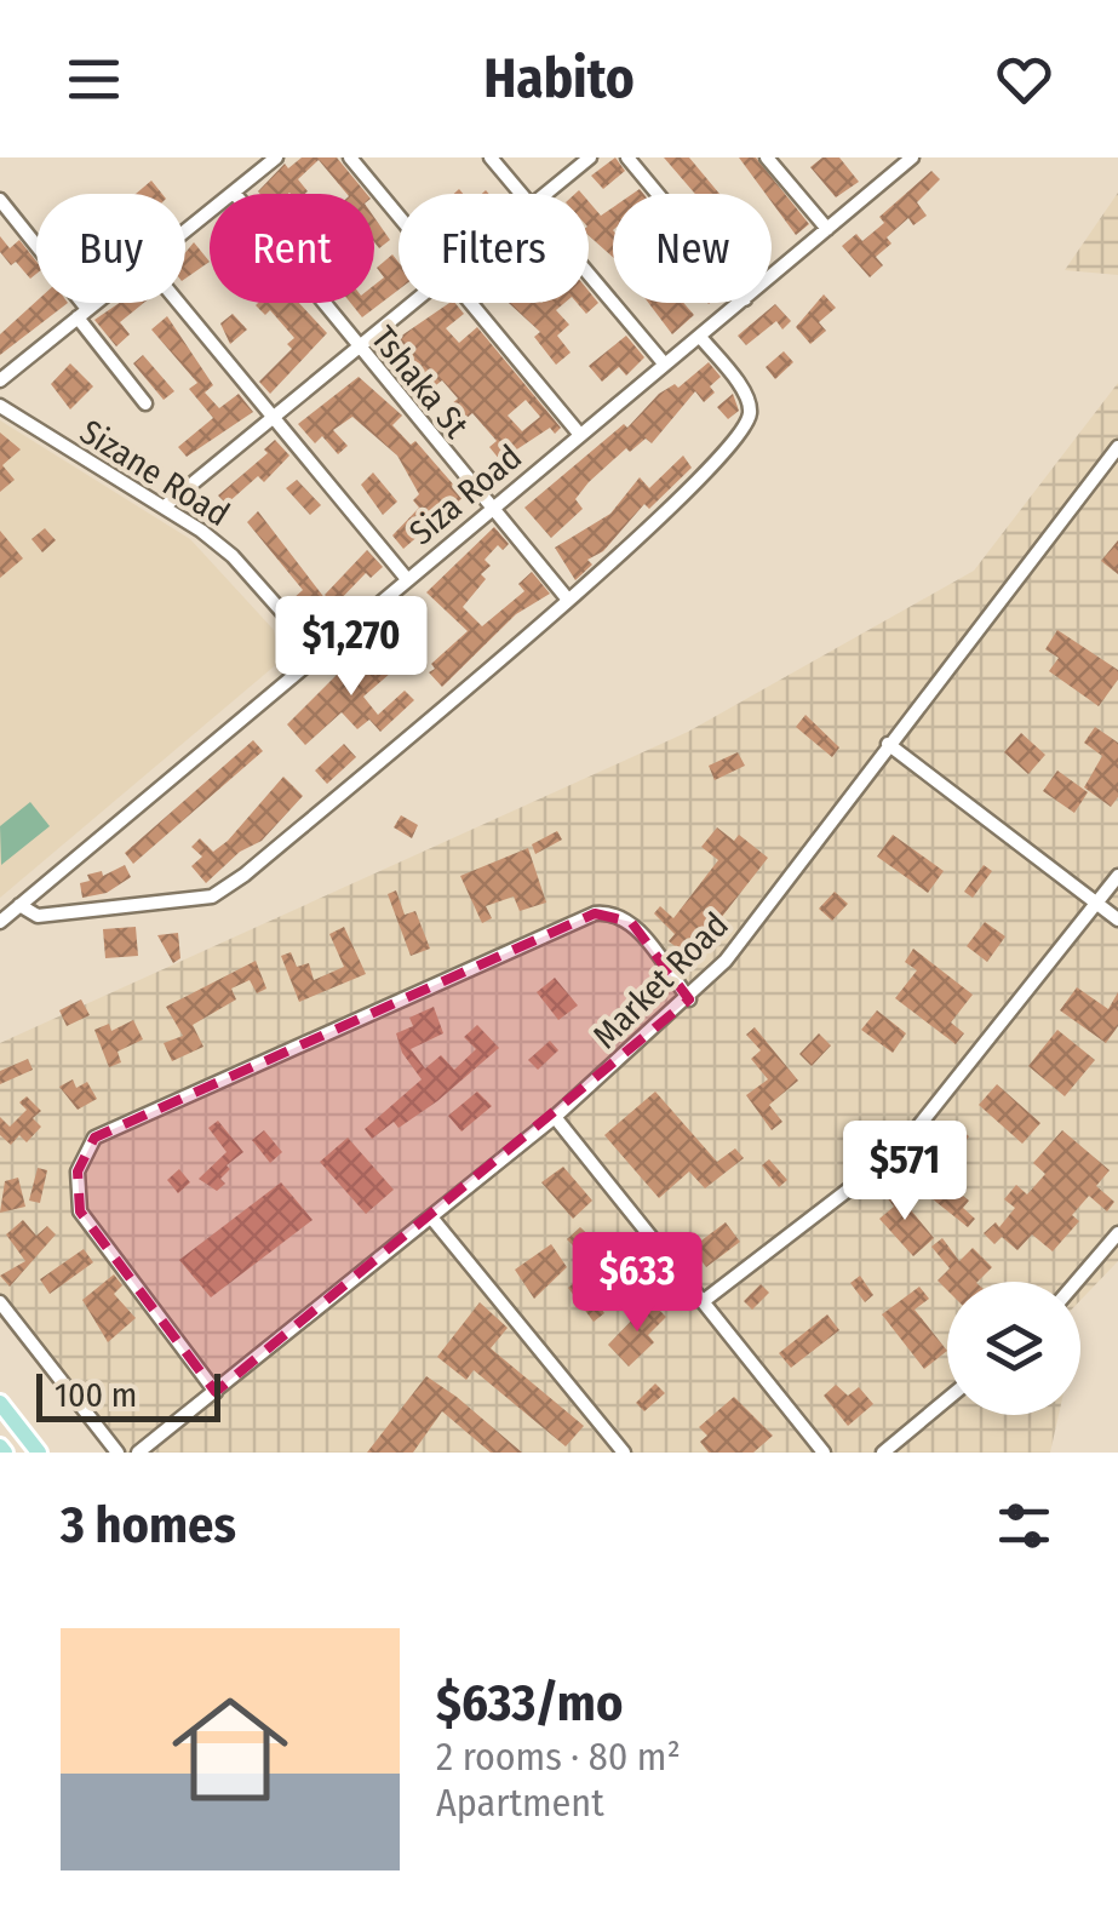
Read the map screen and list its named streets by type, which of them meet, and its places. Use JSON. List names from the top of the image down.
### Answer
{
  "streets": {
    "street": [
      "Tshaka St",
      "Sizane Road",
      "Siza Road",
      "Market Road"
    ]
  },
  "crossings": [
    ["Tshaka St", "Siza Road"],
    ["Sizane Road", "Siza Road"]
  ],
  "scale_bar": "100 m",
  "page": {
    "header": "Habito",
    "chip": [
      "Buy",
      "Rent",
      "Filters",
      "New"
    ],
    "price": ["$1,270", "$571", "$633"],
    "scale": "100 m",
    "heading": "3 homes",
    "list": [
      {
        "name": "$633/mo",
        "note": "2 rooms · 80 m² · Apartment"
      }
    ]
  }
}
